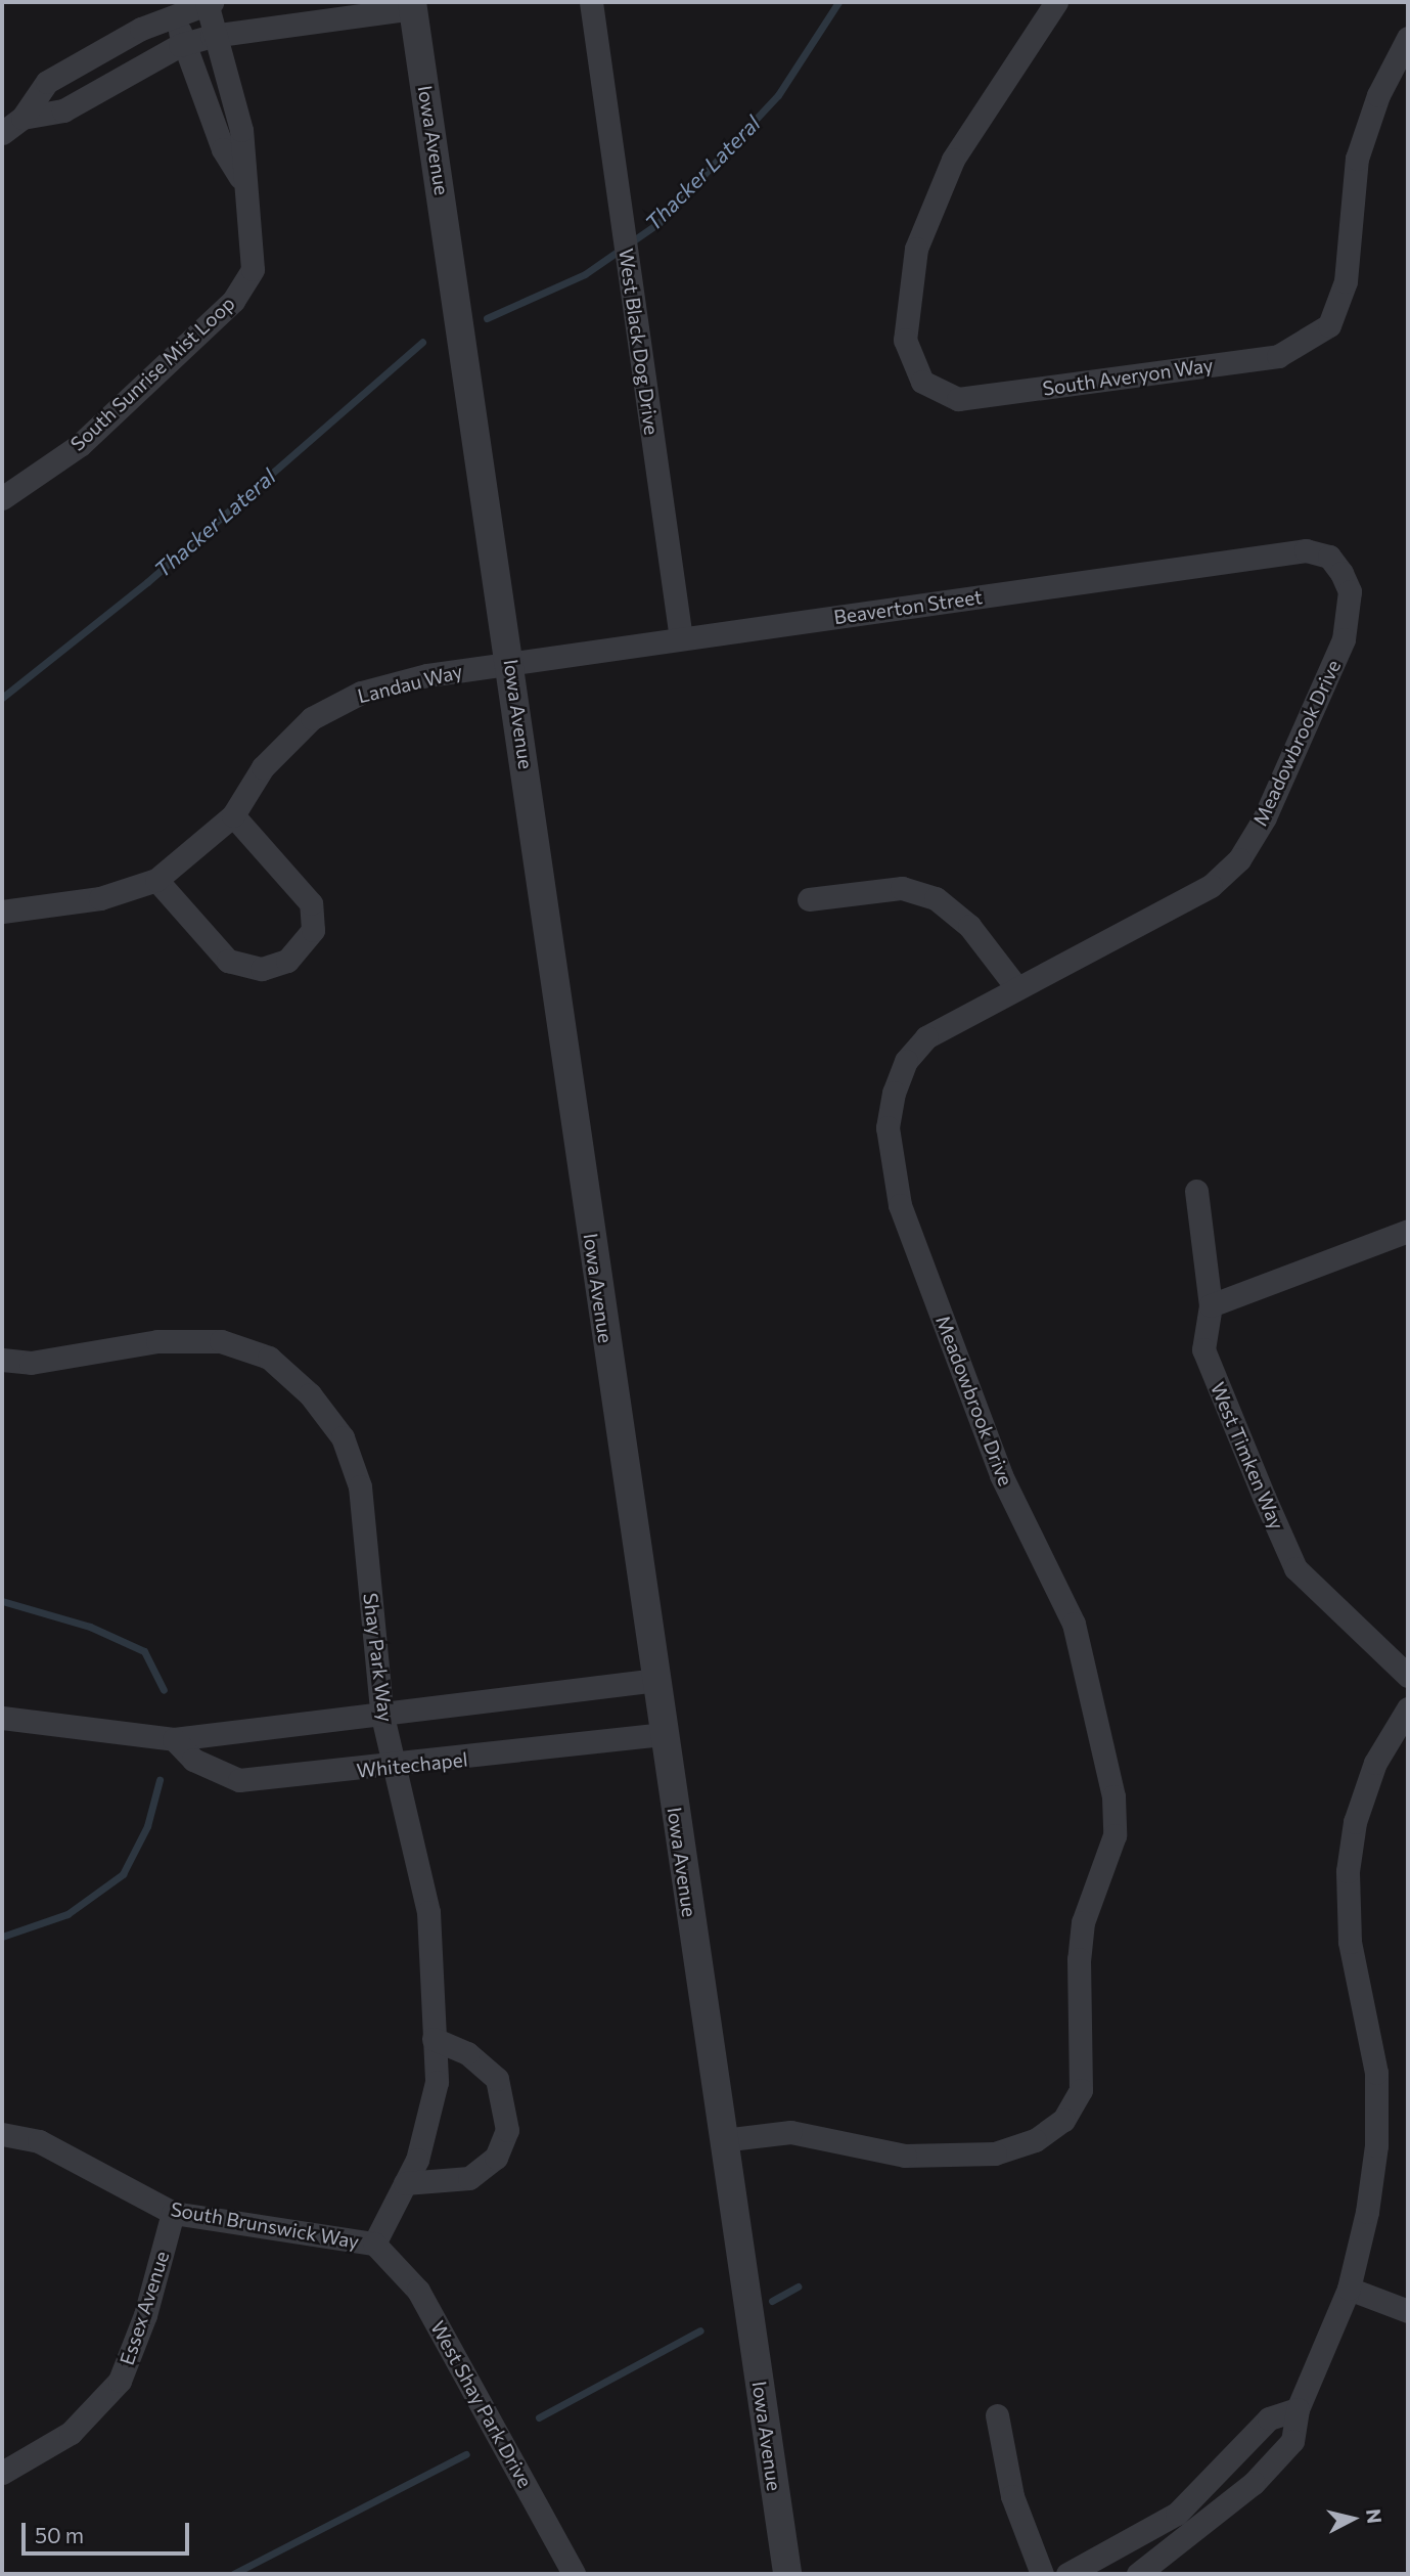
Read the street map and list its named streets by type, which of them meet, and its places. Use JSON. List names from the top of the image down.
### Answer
{
  "streets": {
    "street": [
      "Iowa Avenue",
      "West Black Dog Drive",
      "South Sunrise Mist Loop",
      "South Averyon Way",
      "Beaverton Street",
      "Landau Way",
      "Meadowbrook Drive",
      "West Timken Way",
      "Shay Park Way",
      "Whitechapel",
      "South Brunswick Way",
      "Essex Avenue",
      "West Shay Park Drive"
    ]
  },
  "crossings": [
    ["Iowa Avenue", "Beaverton Street"],
    ["Iowa Avenue", "Landau Way"],
    ["Iowa Avenue", "Meadowbrook Drive"],
    ["Iowa Avenue", "Whitechapel"],
    ["West Black Dog Drive", "Beaverton Street"],
    ["Beaverton Street", "Landau Way"],
    ["Beaverton Street", "Meadowbrook Drive"],
    ["Shay Park Way", "Whitechapel"],
    ["Shay Park Way", "South Brunswick Way"],
    ["Shay Park Way", "West Shay Park Drive"],
    ["South Brunswick Way", "Essex Avenue"],
    ["South Brunswick Way", "West Shay Park Drive"]
  ],
  "water": ["Thacker Lateral"],
  "scale_bar": "50 m",
  "north": "right"
}
